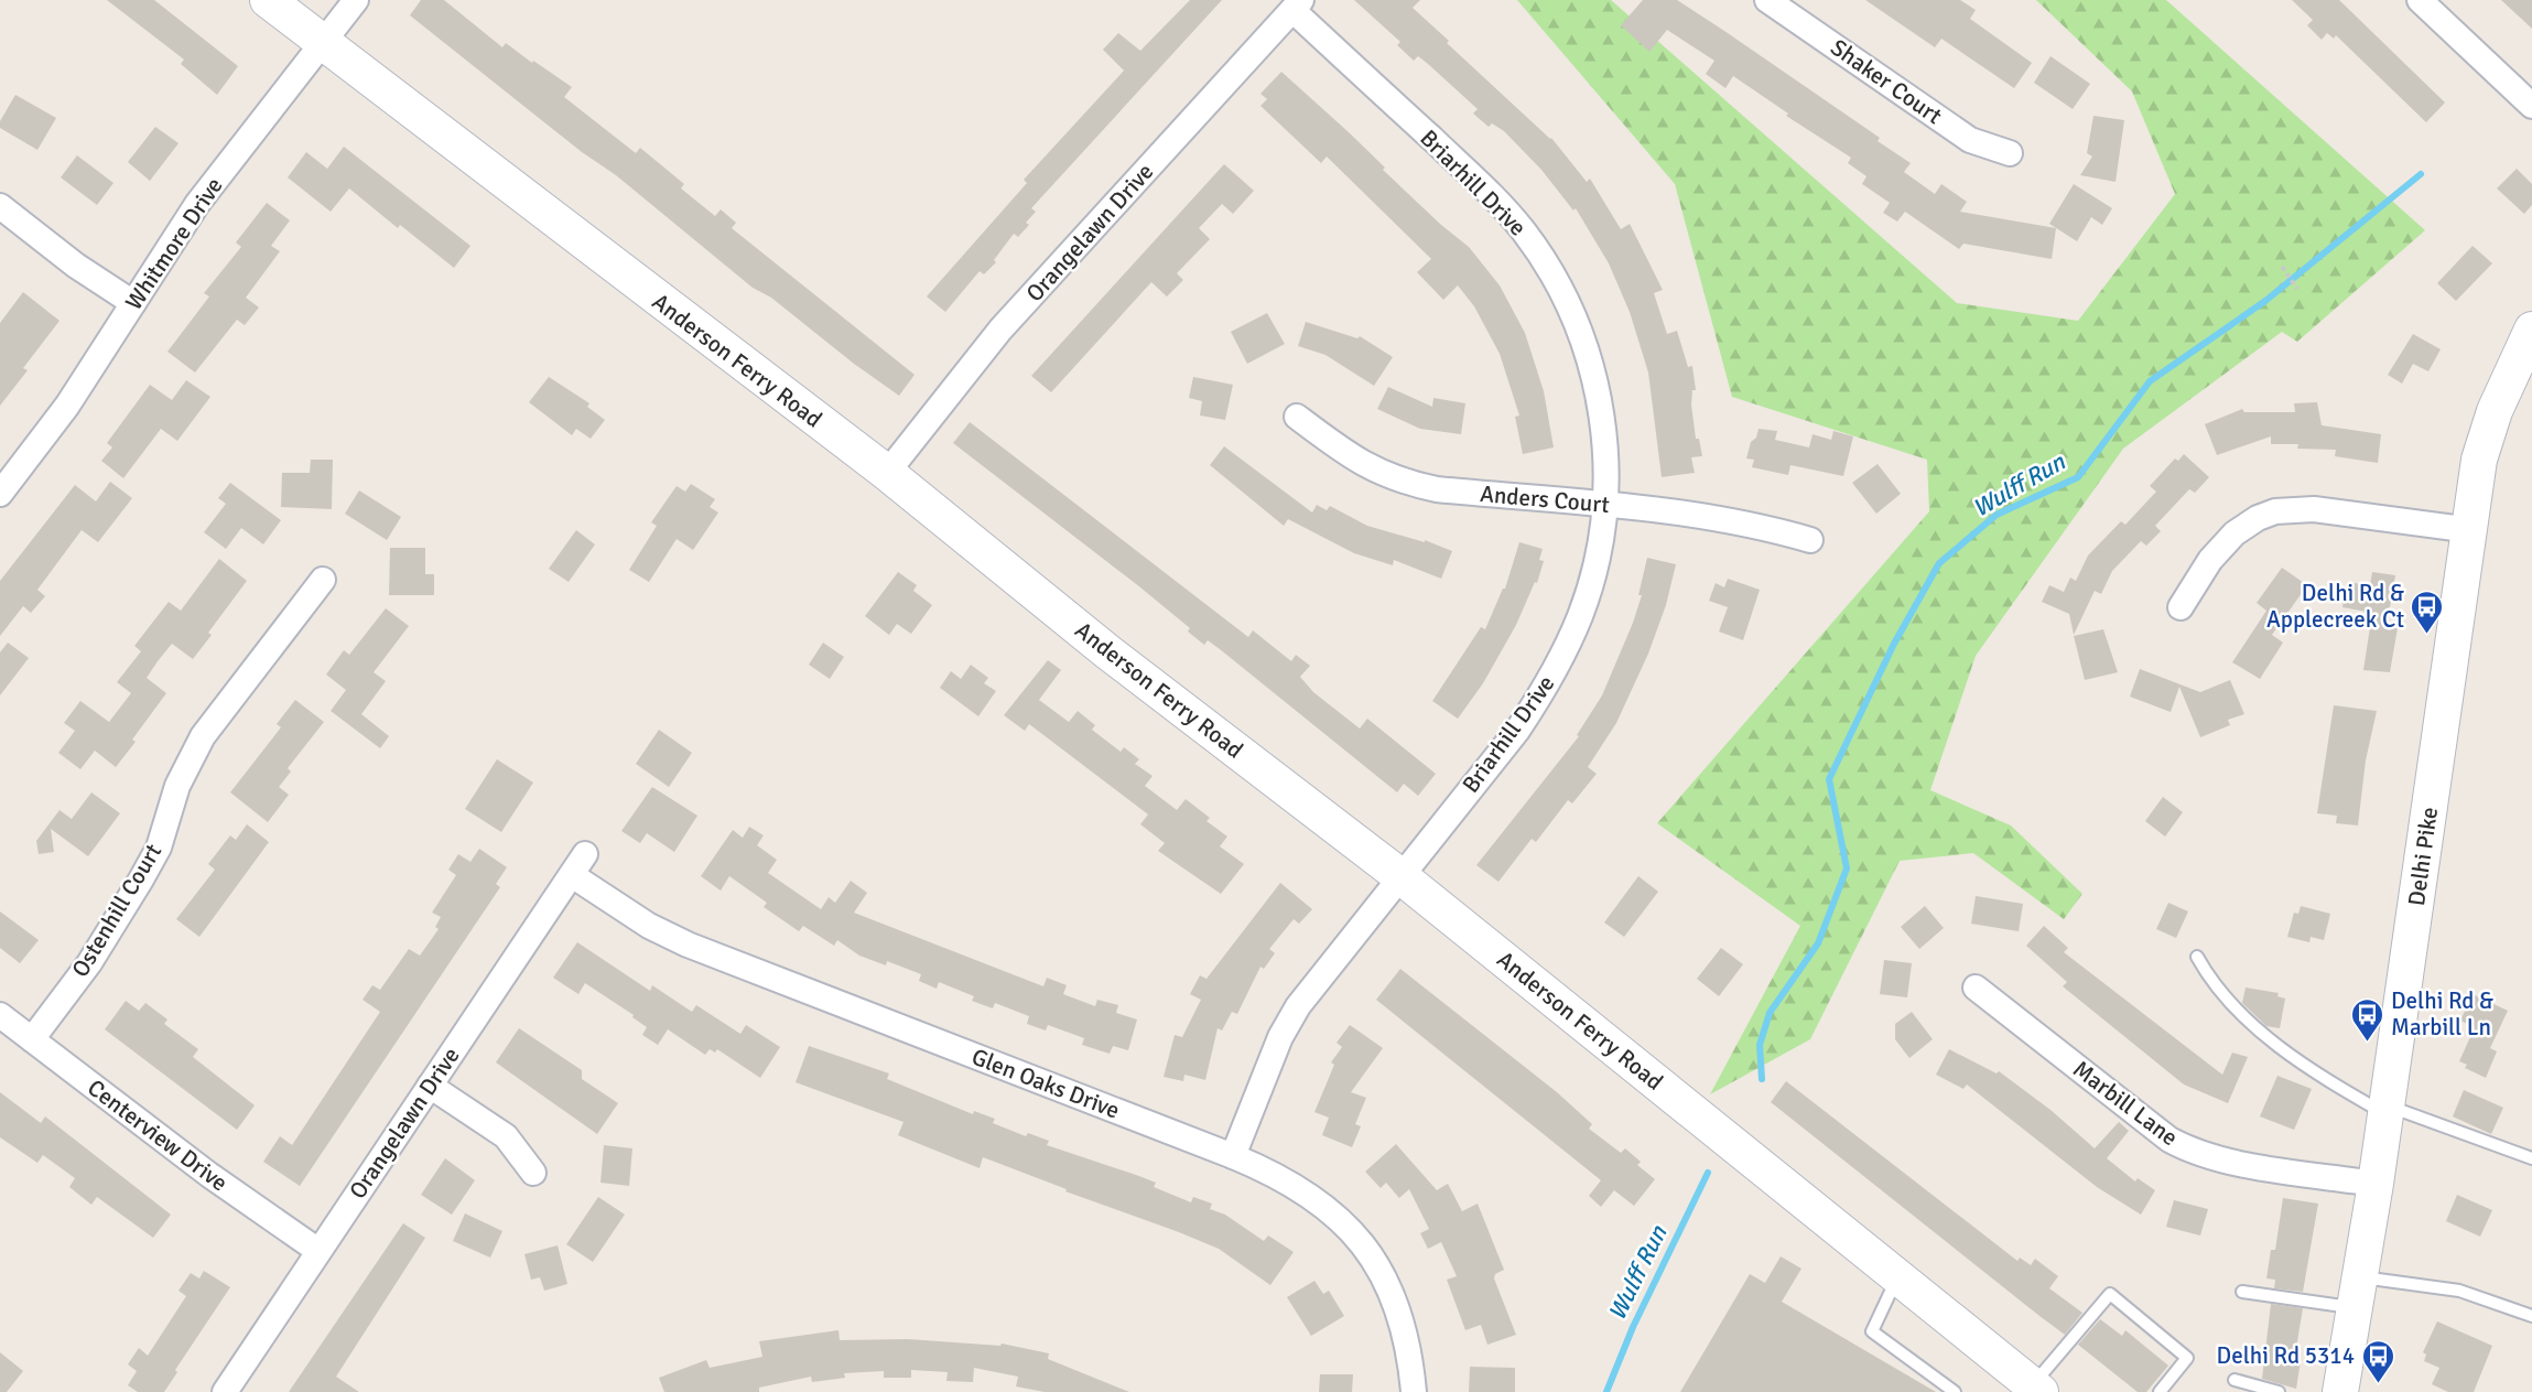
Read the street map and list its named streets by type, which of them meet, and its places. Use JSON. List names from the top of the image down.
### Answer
{
  "streets": {
    "street": [
      "Shaker Court",
      "Briarhill Drive",
      "Orangelawn Drive",
      "Whitmore Drive",
      "Anderson Ferry Road",
      "Anders Court",
      "Delhi Pike",
      "Ostenhill Court",
      "Glen Oaks Drive",
      "Marbill Lane",
      "Centerview Drive"
    ]
  },
  "crossings": [
    ["Briarhill Drive", "Orangelawn Drive"],
    ["Briarhill Drive", "Anderson Ferry Road"],
    ["Briarhill Drive", "Anders Court"],
    ["Briarhill Drive", "Glen Oaks Drive"],
    ["Orangelawn Drive", "Anderson Ferry Road"],
    ["Orangelawn Drive", "Glen Oaks Drive"],
    ["Orangelawn Drive", "Centerview Drive"],
    ["Whitmore Drive", "Anderson Ferry Road"],
    ["Delhi Pike", "Marbill Lane"],
    ["Ostenhill Court", "Centerview Drive"]
  ],
  "water": ["Wulff Run"],
  "places": {
    "bus stop": ["Delhi Rd & Applecreek Ct", "Delhi Rd & Marbill Ln", "Delhi Rd 5314"]
  }
}
